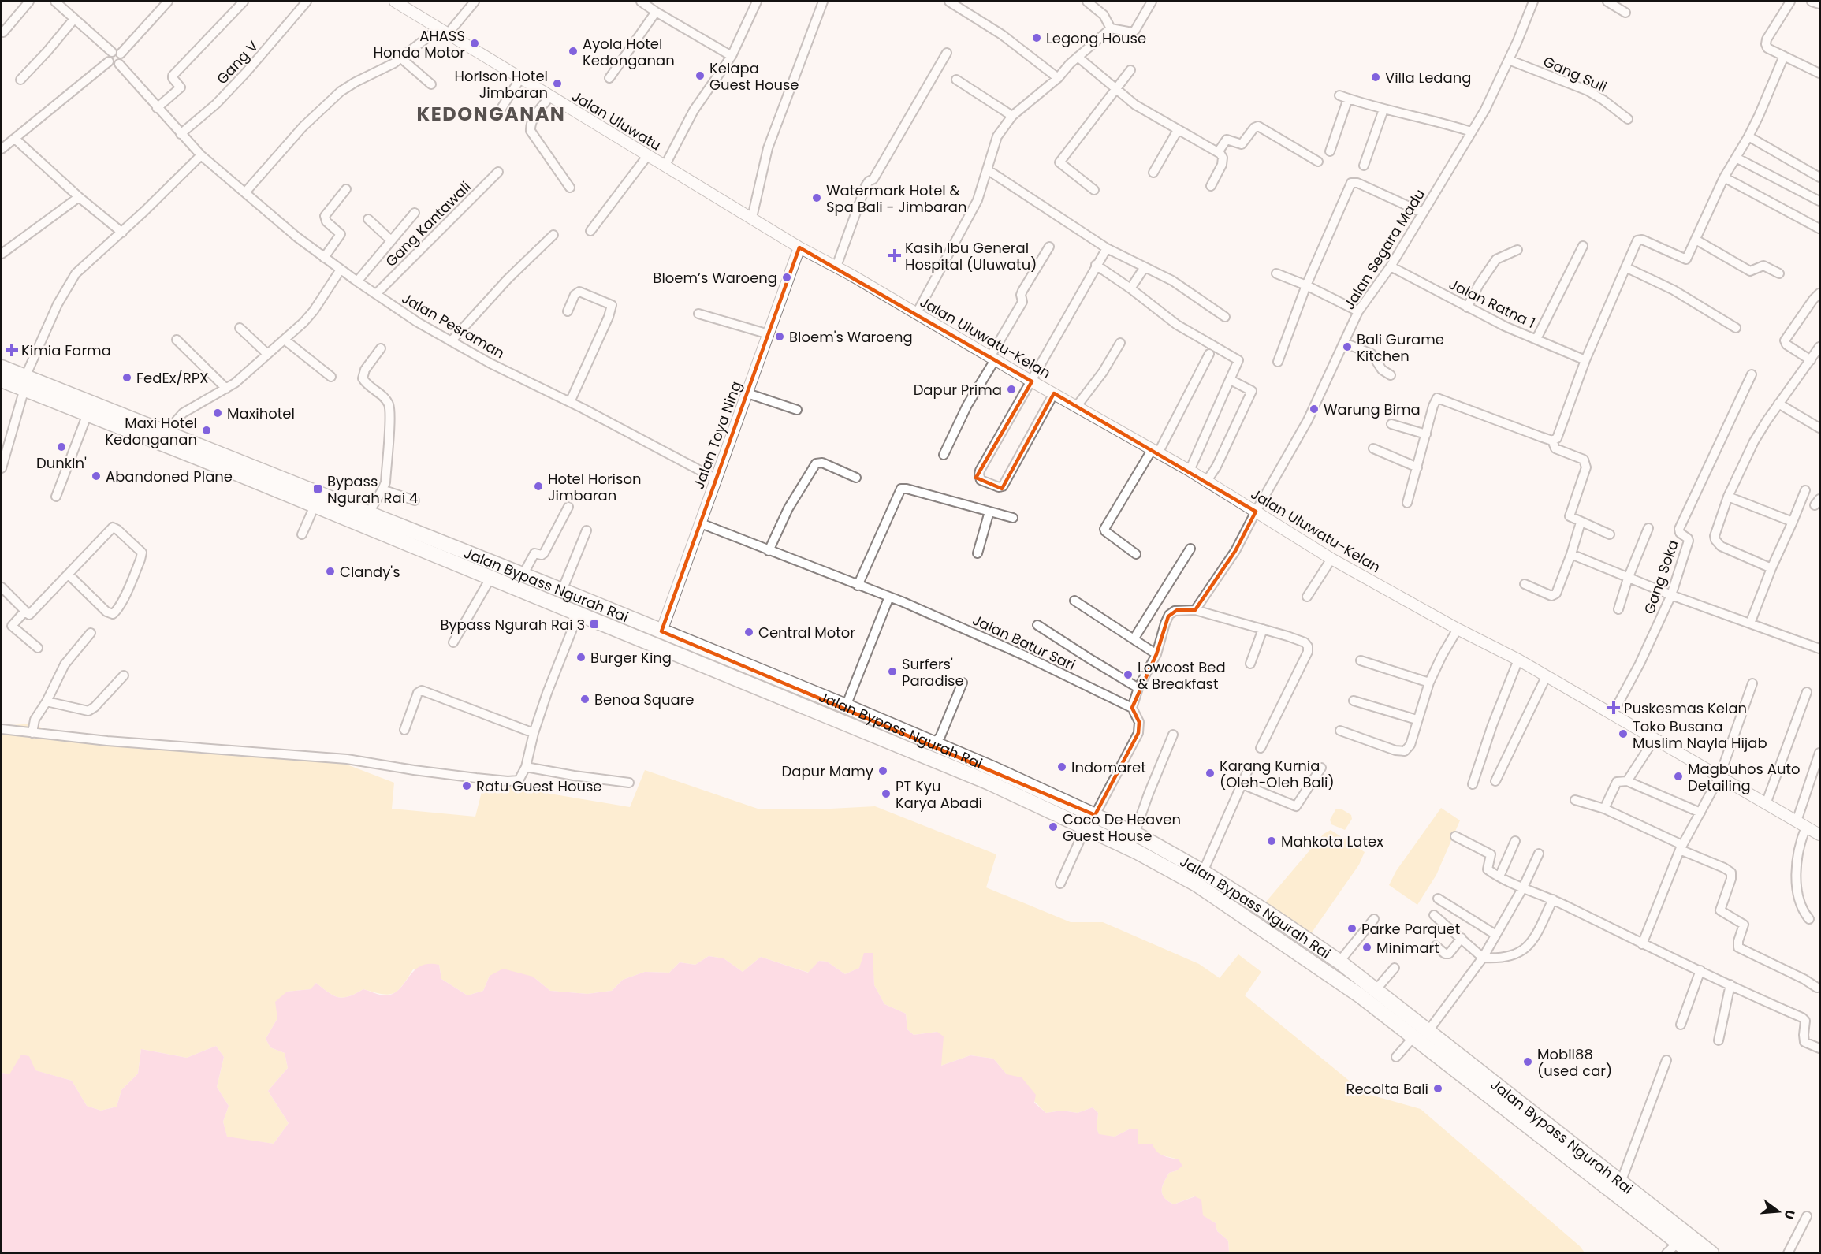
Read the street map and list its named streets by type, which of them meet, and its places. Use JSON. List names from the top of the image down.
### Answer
{
  "streets": {
    "highway": ["Jalan Bypass Ngurah Rai"],
    "street": [
      "Gang V",
      "Gang Suli",
      "Jalan Uluwatu",
      "Gang Kantawali",
      "Jalan Segara Madu",
      "Jalan Ratna 1",
      "Jalan Pesraman",
      "Jalan Uluwatu-Kelan",
      "Jalan Toya Ning",
      "Gang Soka",
      "Jalan Batur Sari"
    ]
  },
  "crossings": [
    ["Gang V", "Jalan Pesraman"],
    ["Gang Suli", "Jalan Segara Madu"],
    ["Jalan Uluwatu", "Jalan Uluwatu-Kelan"],
    ["Jalan Uluwatu", "Jalan Toya Ning"],
    ["Gang Kantawali", "Jalan Pesraman"],
    ["Jalan Segara Madu", "Jalan Ratna 1"],
    ["Jalan Segara Madu", "Jalan Uluwatu-Kelan"],
    ["Jalan Pesraman", "Jalan Toya Ning"],
    ["Jalan Uluwatu-Kelan", "Jalan Toya Ning"],
    ["Jalan Uluwatu-Kelan", "Gang Soka"],
    ["Jalan Toya Ning", "Jalan Bypass Ngurah Rai"],
    ["Jalan Toya Ning", "Jalan Batur Sari"]
  ],
  "districts": ["KEDONGANAN"],
  "places": {
    "other": [
      "Legong House",
      "AHASS Honda Motor",
      "Ayola Hotel Kedonganan",
      "Kelapa Guest House",
      "Villa Ledang",
      "Horison Hotel Jimbaran",
      "Watermark Hotel & Spa Bali - Jimbaran",
      "Bloem’s Waroeng",
      "Bloem's Waroeng",
      "Bali Gurame Kitchen",
      "FedEx/RPX",
      "Dapur Prima",
      "Warung Bima",
      "Maxihotel",
      "Maxi Hotel Kedonganan",
      "Dunkin'",
      "Abandoned Plane",
      "Hotel Horison Jimbaran",
      "Clandy's",
      "Central Motor",
      "Burger King",
      "Surfers' Paradise",
      "Lowcost Bed & Breakfast",
      "Benoa Square",
      "Toko Busana Muslim Nayla Hijab",
      "Indomaret",
      "Dapur Mamy",
      "Karang Kurnia (Oleh-Oleh Bali)",
      "Magbuhos Auto Detailing",
      "Ratu Guest House",
      "PT Kyu Karya Abadi",
      "Coco De Heaven Guest House",
      "Mahkota Latex",
      "Parke Parquet",
      "Minimart",
      "Mobil88 (used car)",
      "Recolta Bali"
    ],
    "health": ["Kasih Ibu General Hospital (Uluwatu)", "Kimia Farma", "Puskesmas Kelan"],
    "transit": ["Bypass Ngurah Rai 4", "Bypass Ngurah Rai 3"]
  },
  "north": "right"
}
